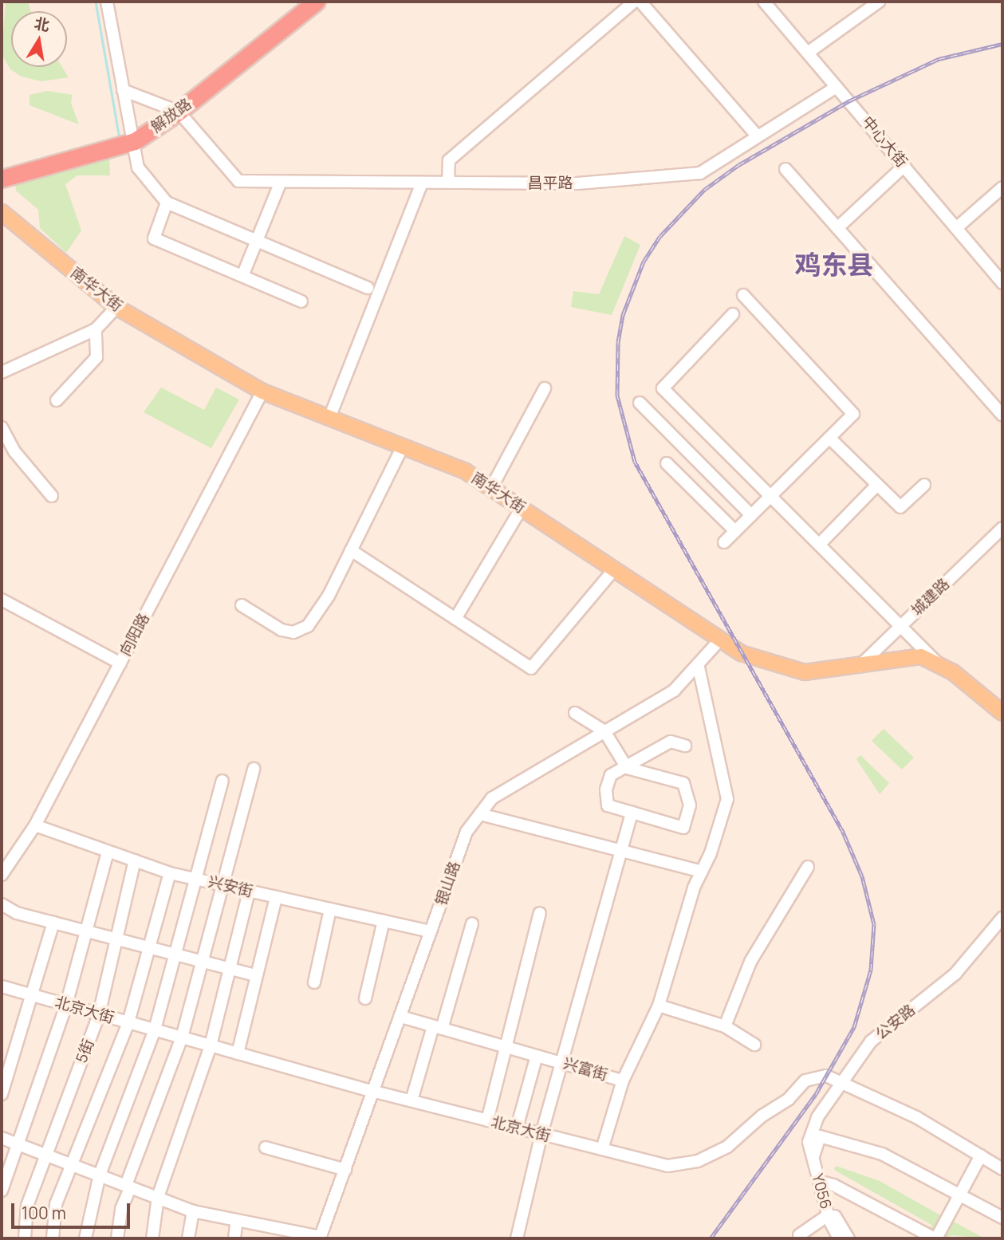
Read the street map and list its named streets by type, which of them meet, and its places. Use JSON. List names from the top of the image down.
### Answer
{
  "streets": {
    "highway": ["解放路"],
    "main road": ["南华大街"],
    "street": [
      "中心大街",
      "昌平路",
      "城建路",
      "向阳路",
      "银山路",
      "兴安街",
      "北京大街",
      "公安路",
      "5街",
      "兴富街",
      "Y056"
    ]
  },
  "crossings": [
    ["解放路", "昌平路"],
    ["中心大街", "昌平路"],
    ["南华大街", "城建路"],
    ["南华大街", "向阳路"],
    ["南华大街", "银山路"],
    ["向阳路", "兴安街"],
    ["银山路", "兴安街"],
    ["银山路", "北京大街"],
    ["银山路", "兴富街"],
    ["兴安街", "5街"],
    ["北京大街", "公安路"],
    ["北京大街", "5街"],
    ["公安路", "Y056"]
  ],
  "districts": ["鸡东县"],
  "scale_bar": "100 m",
  "north": "top"
}
